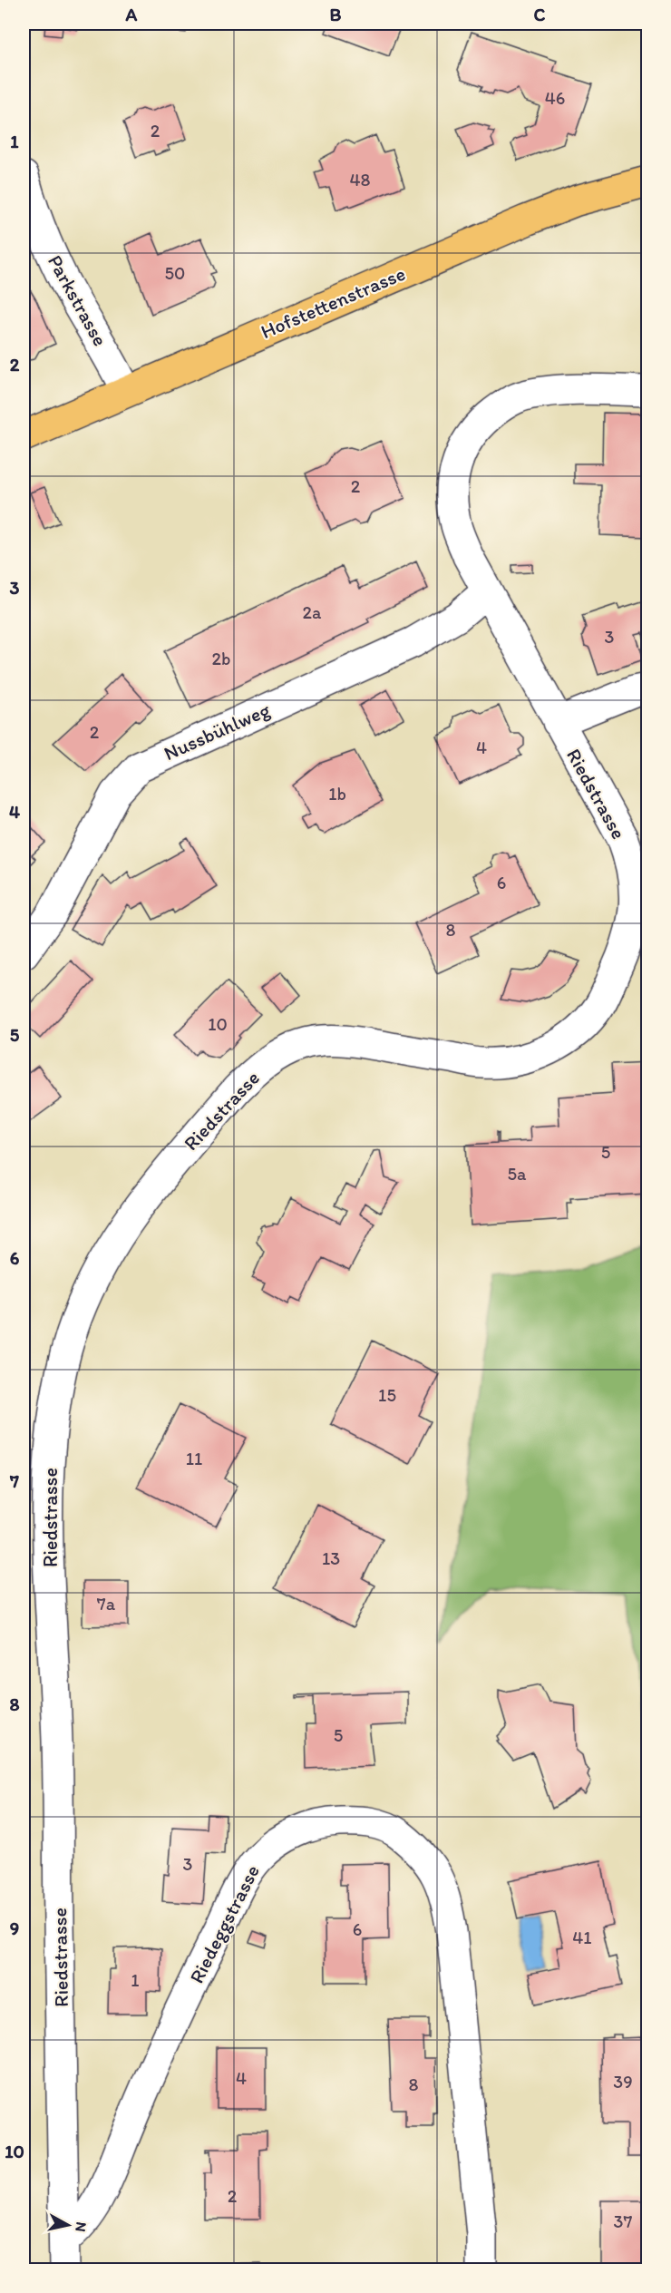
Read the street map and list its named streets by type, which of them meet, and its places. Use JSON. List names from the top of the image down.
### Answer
{
  "streets": {
    "main road": ["Hofstettenstrasse"],
    "street": [
      "Parkstrasse",
      "Nussbühlweg",
      "Riedstrasse",
      "Riedeggstrasse"
    ]
  },
  "crossings": [
    ["Parkstrasse", "Hofstettenstrasse"],
    ["Nussbühlweg", "Riedstrasse"],
    ["Riedstrasse", "Riedeggstrasse"]
  ],
  "house_numbers": [
    "46",
    "2",
    "48",
    "50",
    "2",
    "2a",
    "3",
    "2b",
    "2",
    "4",
    "1b",
    "6",
    "8",
    "10",
    "5",
    "5a",
    "15",
    "11",
    "13",
    "7a",
    "5",
    "3",
    "6",
    "41",
    "1",
    "4",
    "39",
    "8",
    "2",
    "37"
  ],
  "north": "right",
  "grid": {
    "columns": ["A", "B", "C"],
    "rows": [
      "1",
      "2",
      "3",
      "4",
      "5",
      "6",
      "7",
      "8",
      "9",
      "10"
    ]
  }
}
